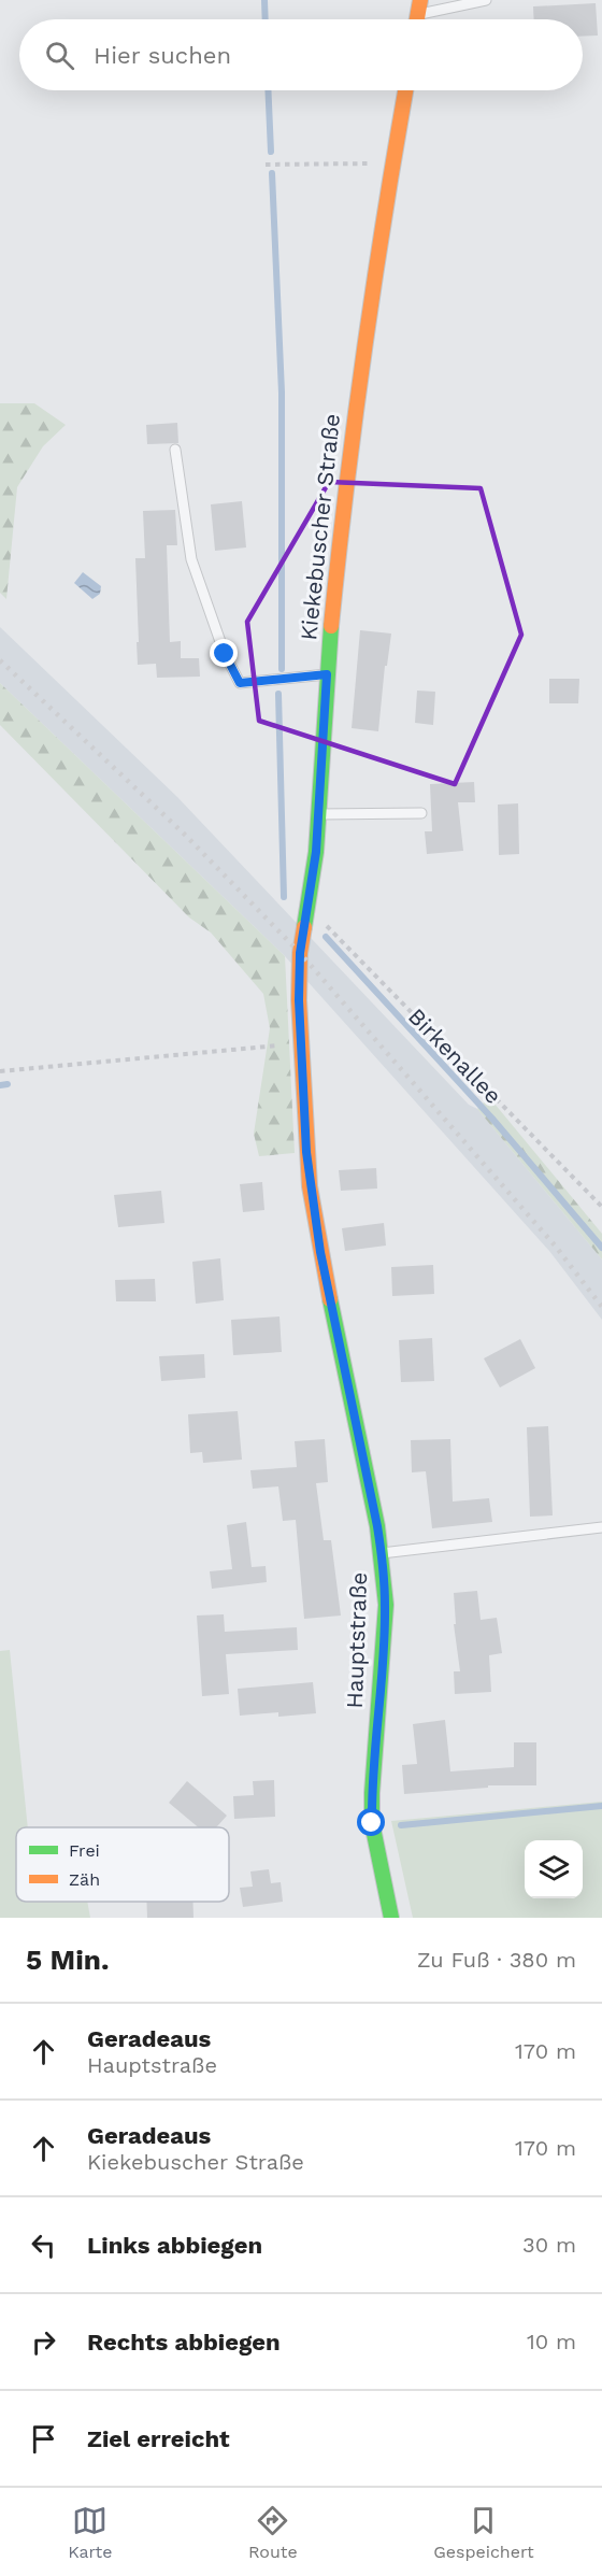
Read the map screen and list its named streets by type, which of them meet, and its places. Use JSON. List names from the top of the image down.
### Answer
{
  "streets": {
    "street": ["Kiekebuscher Straße", "Hauptstraße"],
    "path": ["Birkenallee"]
  },
  "crossings": [
    ["Kiekebuscher Straße", "Birkenallee"],
    ["Kiekebuscher Straße", "Hauptstraße"]
  ],
  "legend": ["Frei", "Zäh"],
  "page": {
    "search": "Hier suchen",
    "heading": ["5 Min.", "Zu Fuß · 380 m"],
    "list": [
      ["Geradeaus", "Hauptstraße", "170 m"],
      ["Geradeaus", "Kiekebuscher Straße", "170 m"],
      ["Links abbiegen", "30 m"],
      ["Rechts abbiegen", "10 m"],
      "Ziel erreicht"
    ],
    "nav": ["Karte", "Route", "Gespeichert"]
  }
}
